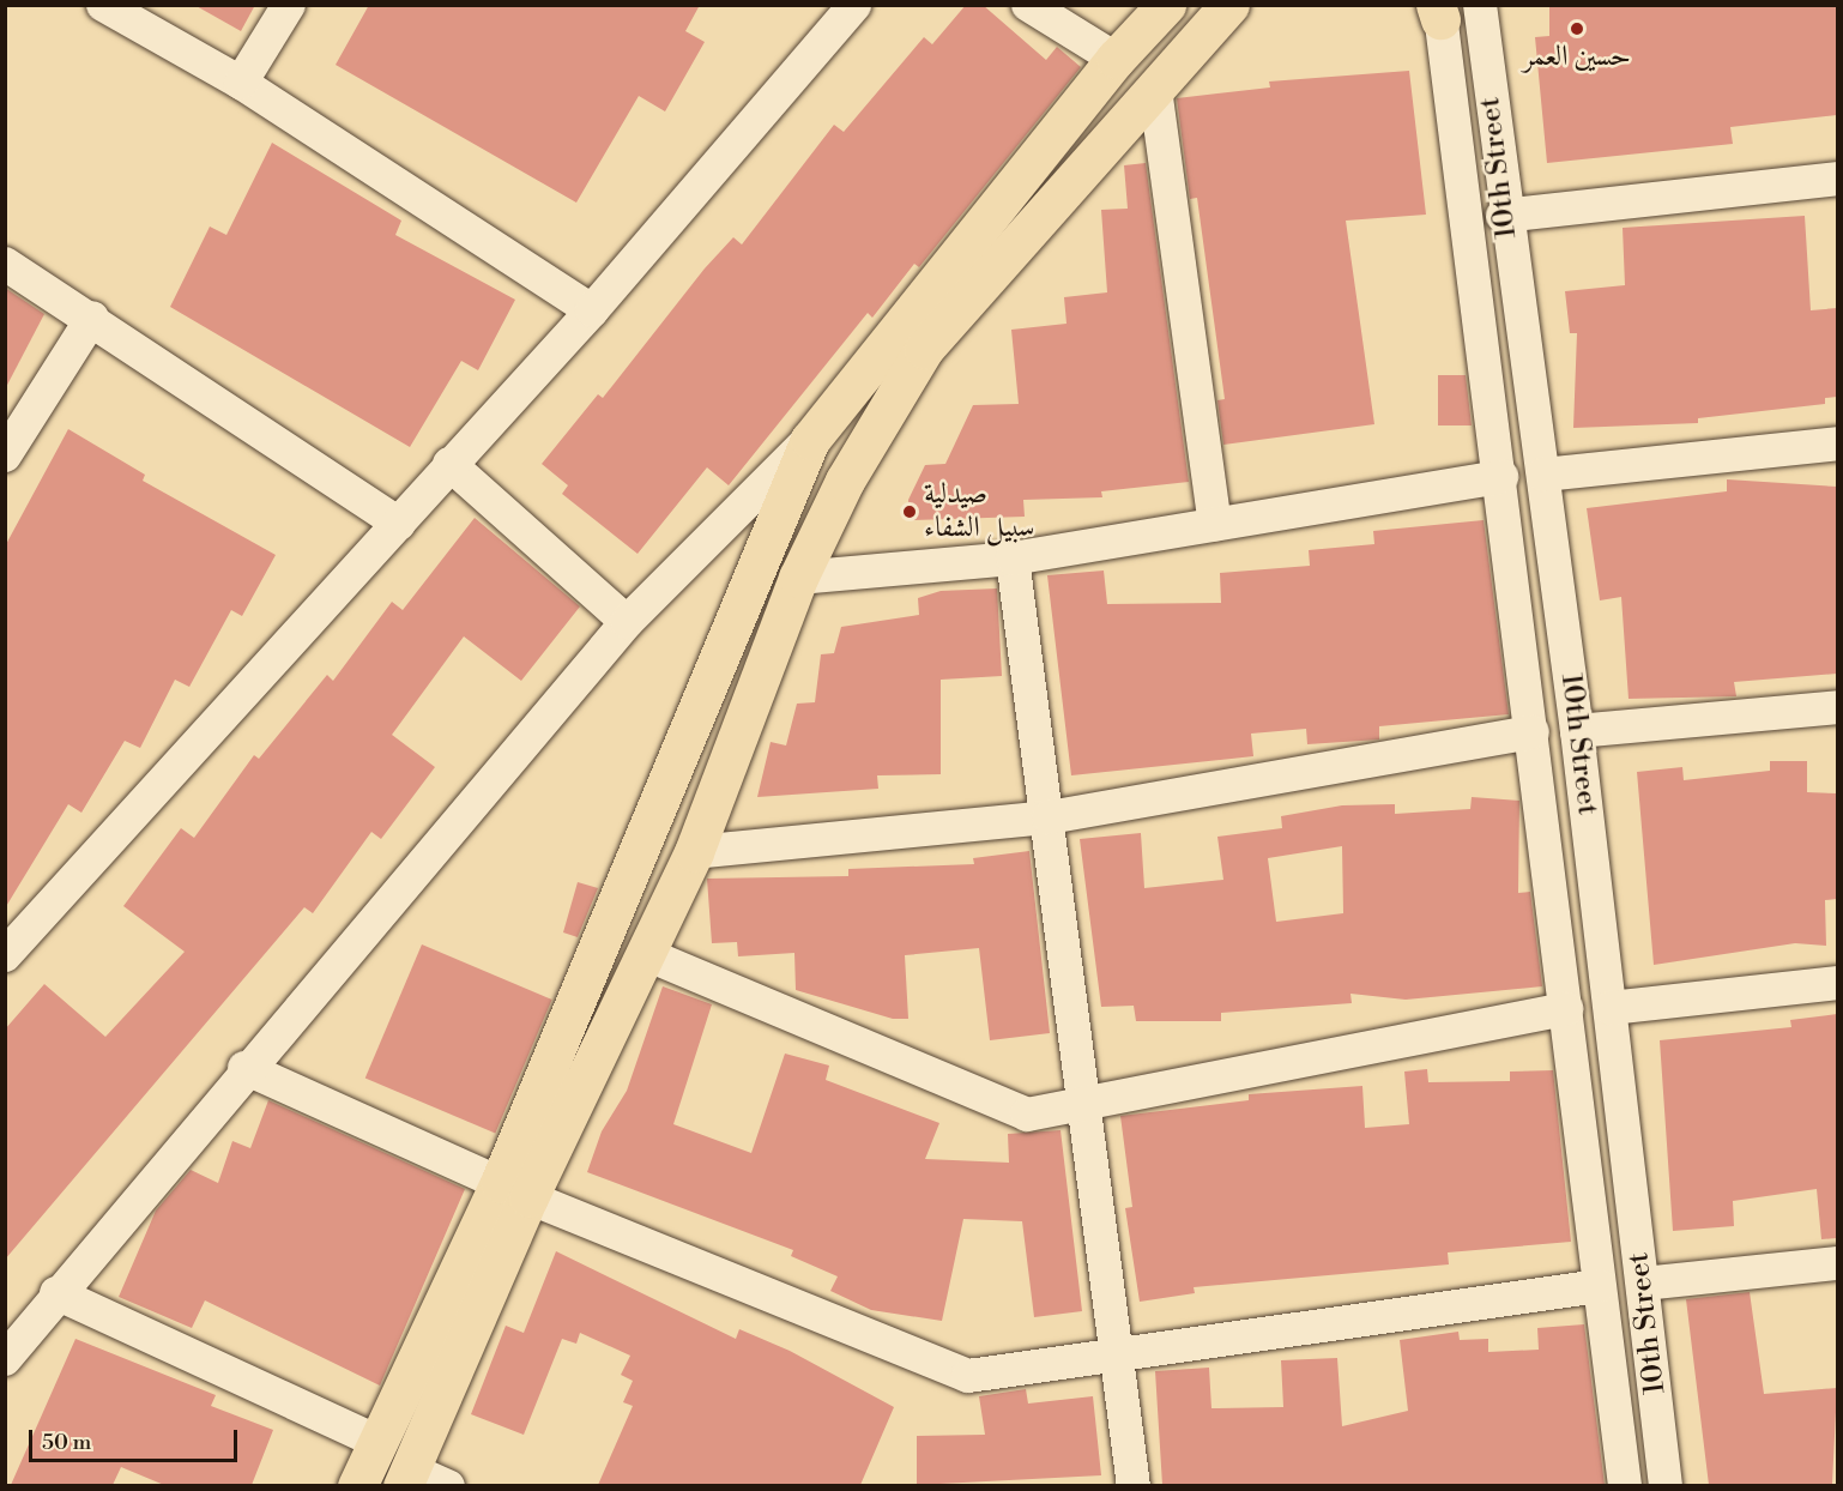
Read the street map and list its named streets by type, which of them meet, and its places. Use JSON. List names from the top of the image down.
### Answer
{
  "streets": {
    "street": ["10th Street"]
  },
  "places": ["حسين العمر", "صيدلية سبيل الشفاء"],
  "scale_bar": "50 m"
}
